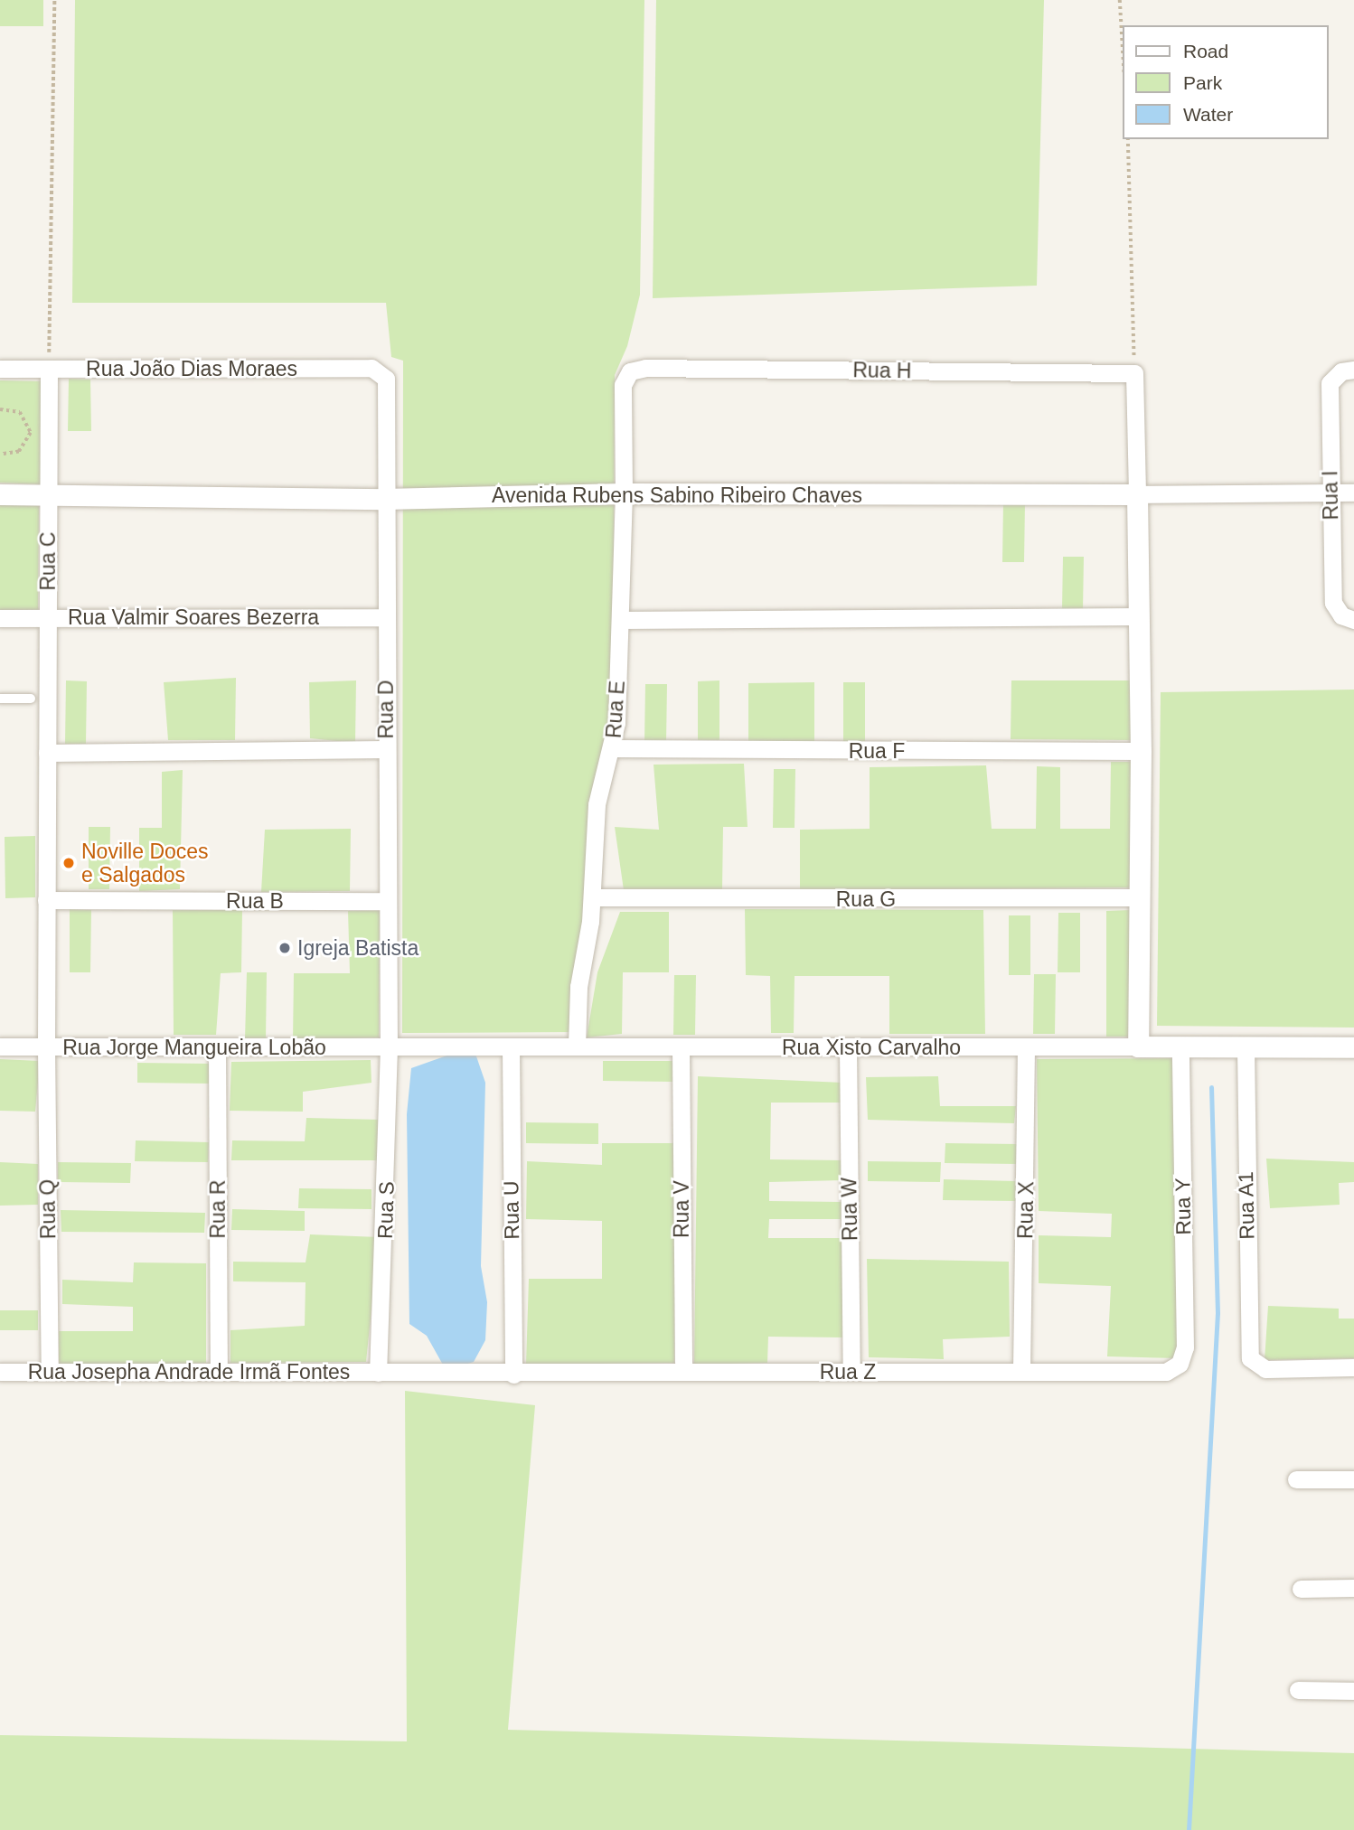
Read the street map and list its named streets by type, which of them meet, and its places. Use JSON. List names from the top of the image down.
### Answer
{
  "streets": {
    "street": [
      "Rua João Dias Moraes",
      "Rua H",
      "Avenida Rubens Sabino Ribeiro Chaves",
      "Rua I",
      "Rua C",
      "Rua Valmir Soares Bezerra",
      "Rua D",
      "Rua E",
      "Rua F",
      "Rua G",
      "Rua B",
      "Rua Jorge Mangueira Lobão",
      "Rua Xisto Carvalho",
      "Rua A1",
      "Rua Y",
      "Rua Q",
      "Rua R",
      "Rua V",
      "Rua W",
      "Rua S",
      "Rua U",
      "Rua X",
      "Rua Josepha Andrade Irmã Fontes",
      "Rua Z"
    ]
  },
  "crossings": [
    ["Rua João Dias Moraes", "Rua C"],
    ["Rua João Dias Moraes", "Rua D"],
    ["Rua H", "Rua E"],
    ["Avenida Rubens Sabino Ribeiro Chaves", "Rua I"],
    ["Avenida Rubens Sabino Ribeiro Chaves", "Rua C"],
    ["Avenida Rubens Sabino Ribeiro Chaves", "Rua D"],
    ["Avenida Rubens Sabino Ribeiro Chaves", "Rua E"],
    ["Rua C", "Rua Valmir Soares Bezerra"],
    ["Rua C", "Rua B"],
    ["Rua C", "Rua Jorge Mangueira Lobão"],
    ["Rua C", "Rua Q"],
    ["Rua Valmir Soares Bezerra", "Rua D"],
    ["Rua D", "Rua B"],
    ["Rua D", "Rua Jorge Mangueira Lobão"],
    ["Rua D", "Rua Xisto Carvalho"],
    ["Rua D", "Rua S"],
    ["Rua E", "Rua F"],
    ["Rua E", "Rua G"],
    ["Rua E", "Rua Xisto Carvalho"],
    ["Rua Jorge Mangueira Lobão", "Rua Xisto Carvalho"],
    ["Rua Jorge Mangueira Lobão", "Rua Q"],
    ["Rua Jorge Mangueira Lobão", "Rua R"],
    ["Rua Jorge Mangueira Lobão", "Rua S"],
    ["Rua Xisto Carvalho", "Rua A1"],
    ["Rua Xisto Carvalho", "Rua Y"],
    ["Rua Xisto Carvalho", "Rua V"],
    ["Rua Xisto Carvalho", "Rua W"],
    ["Rua Xisto Carvalho", "Rua S"],
    ["Rua Xisto Carvalho", "Rua U"],
    ["Rua Xisto Carvalho", "Rua X"],
    ["Rua Y", "Rua Z"],
    ["Rua Q", "Rua Josepha Andrade Irmã Fontes"],
    ["Rua R", "Rua Josepha Andrade Irmã Fontes"],
    ["Rua V", "Rua Z"],
    ["Rua W", "Rua Z"],
    ["Rua S", "Rua Josepha Andrade Irmã Fontes"],
    ["Rua U", "Rua Z"],
    ["Rua X", "Rua Z"],
    ["Rua Josepha Andrade Irmã Fontes", "Rua Z"]
  ],
  "places": ["Noville Doces e Salgados", "Igreja Batista"],
  "legend": ["Road", "Park", "Water"]
}
